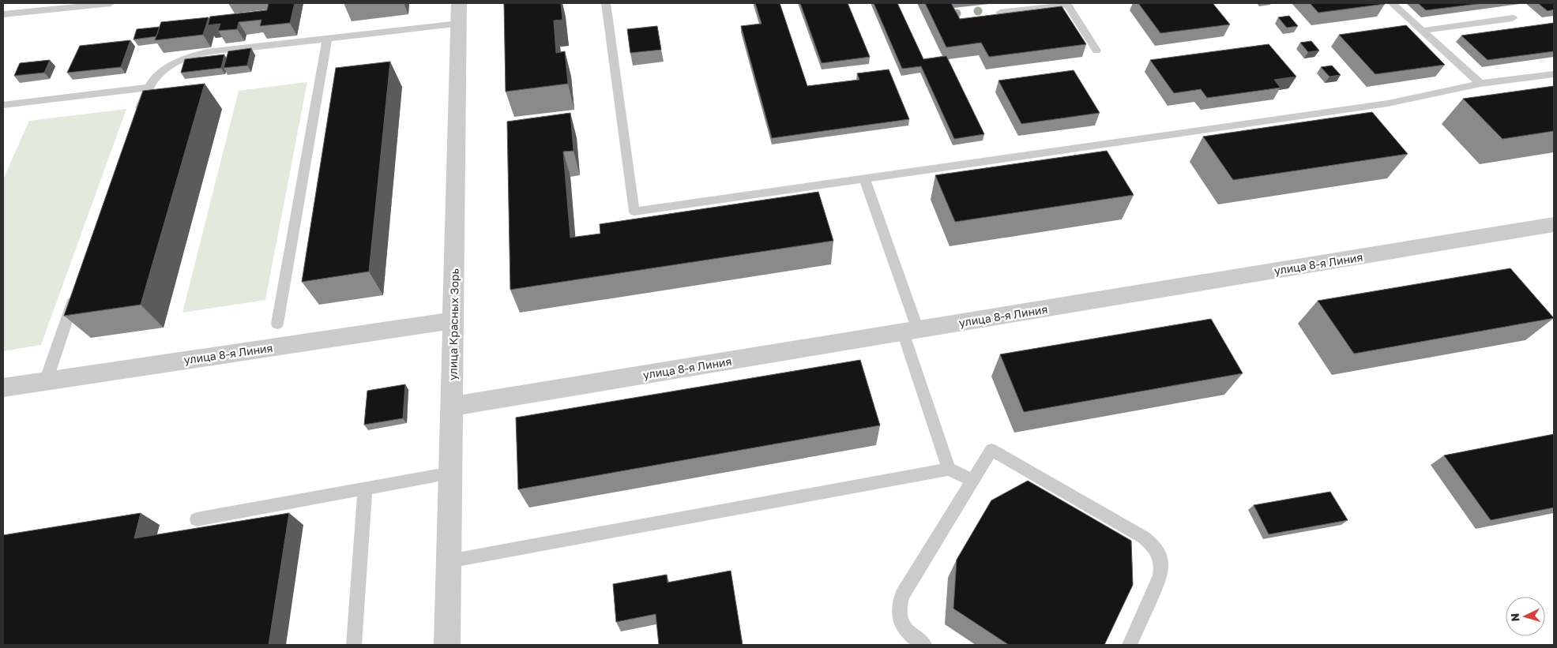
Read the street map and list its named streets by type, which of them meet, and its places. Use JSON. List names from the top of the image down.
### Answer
{
  "streets": {
    "street": ["улица 8-я Линия", "улица Красных Зорь"]
  },
  "crossings": [
    ["улица 8-я Линия", "улица Красных Зорь"]
  ],
  "north": "left"
}
